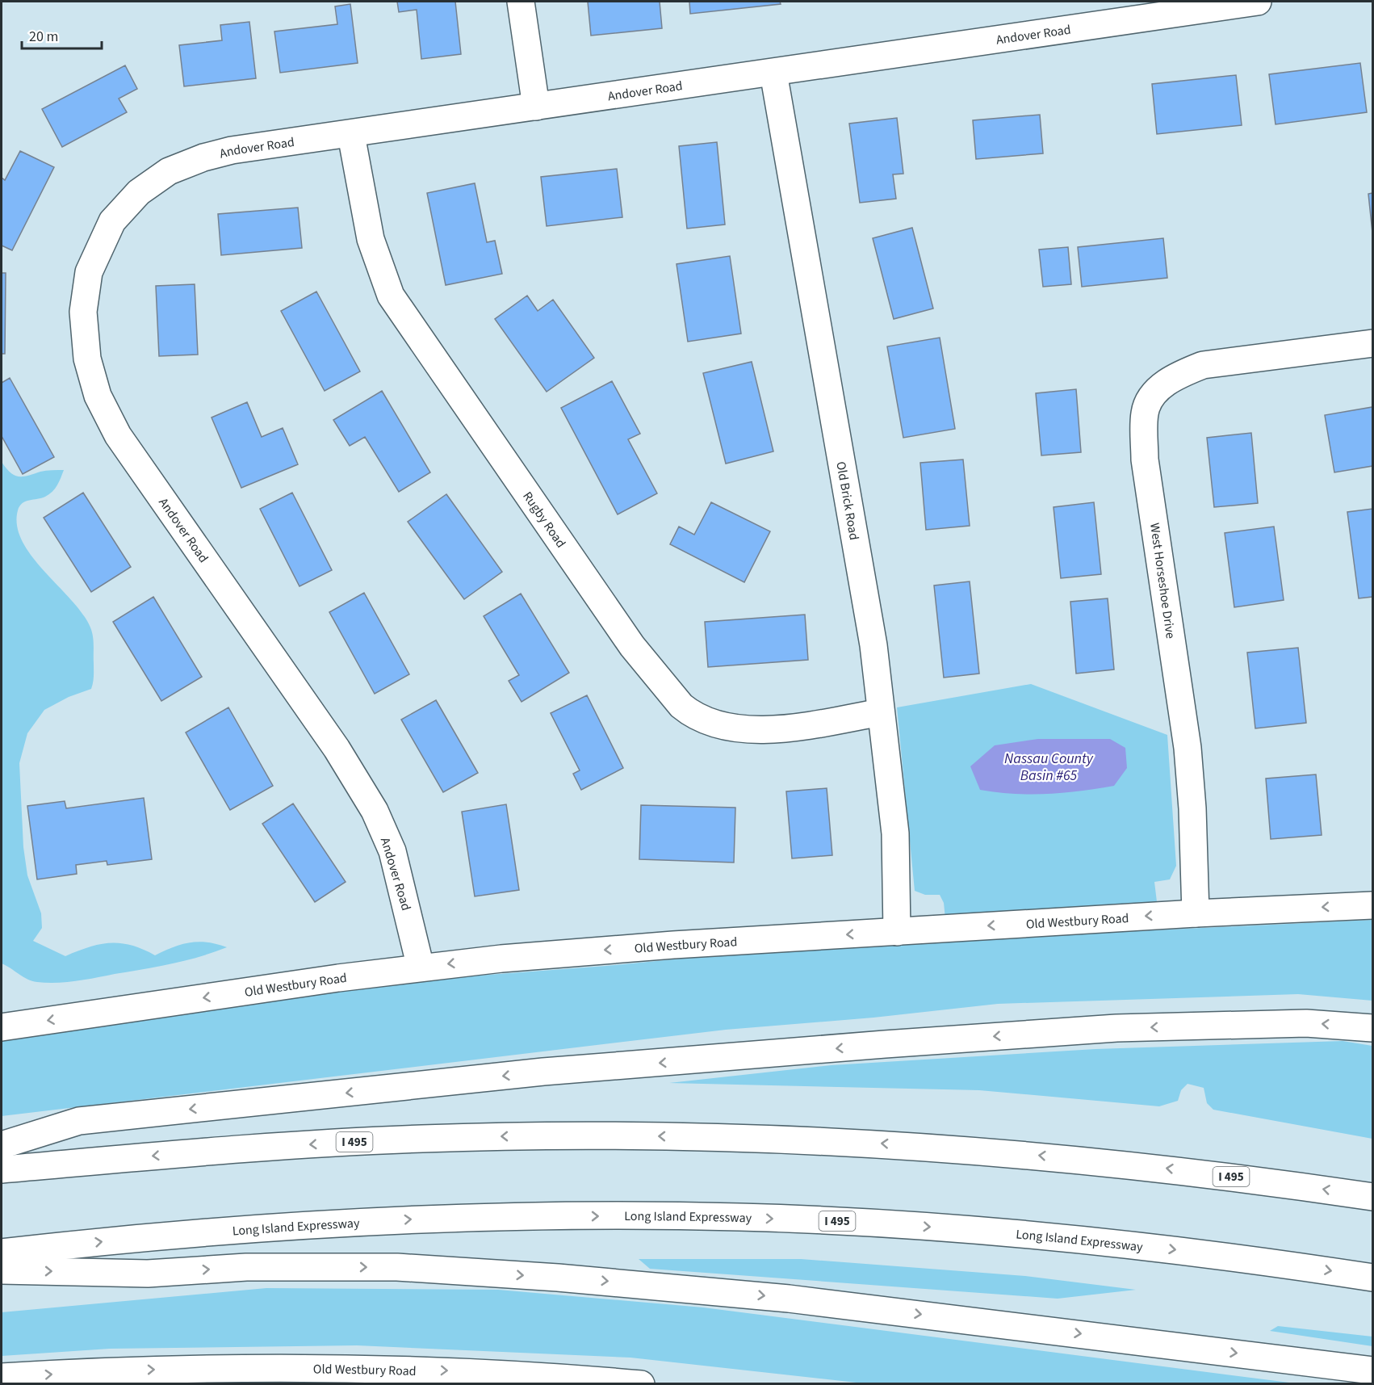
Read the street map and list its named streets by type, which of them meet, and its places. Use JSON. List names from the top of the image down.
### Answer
{
  "streets": {
    "main road": [
      "Andover Road",
      "Old Brick Road",
      "Rugby Road",
      "West Horseshoe Drive",
      "Old Westbury Road",
      "I 495",
      "Long Island Expressway"
    ]
  },
  "crossings": [
    ["Andover Road", "Old Brick Road"],
    ["Andover Road", "Rugby Road"],
    ["Andover Road", "Old Westbury Road"],
    ["Old Brick Road", "Rugby Road"],
    ["Old Brick Road", "Old Westbury Road"],
    ["West Horseshoe Drive", "Old Westbury Road"]
  ],
  "water": ["Nassau County Basin #65"],
  "scale_bar": "20 m"
}
